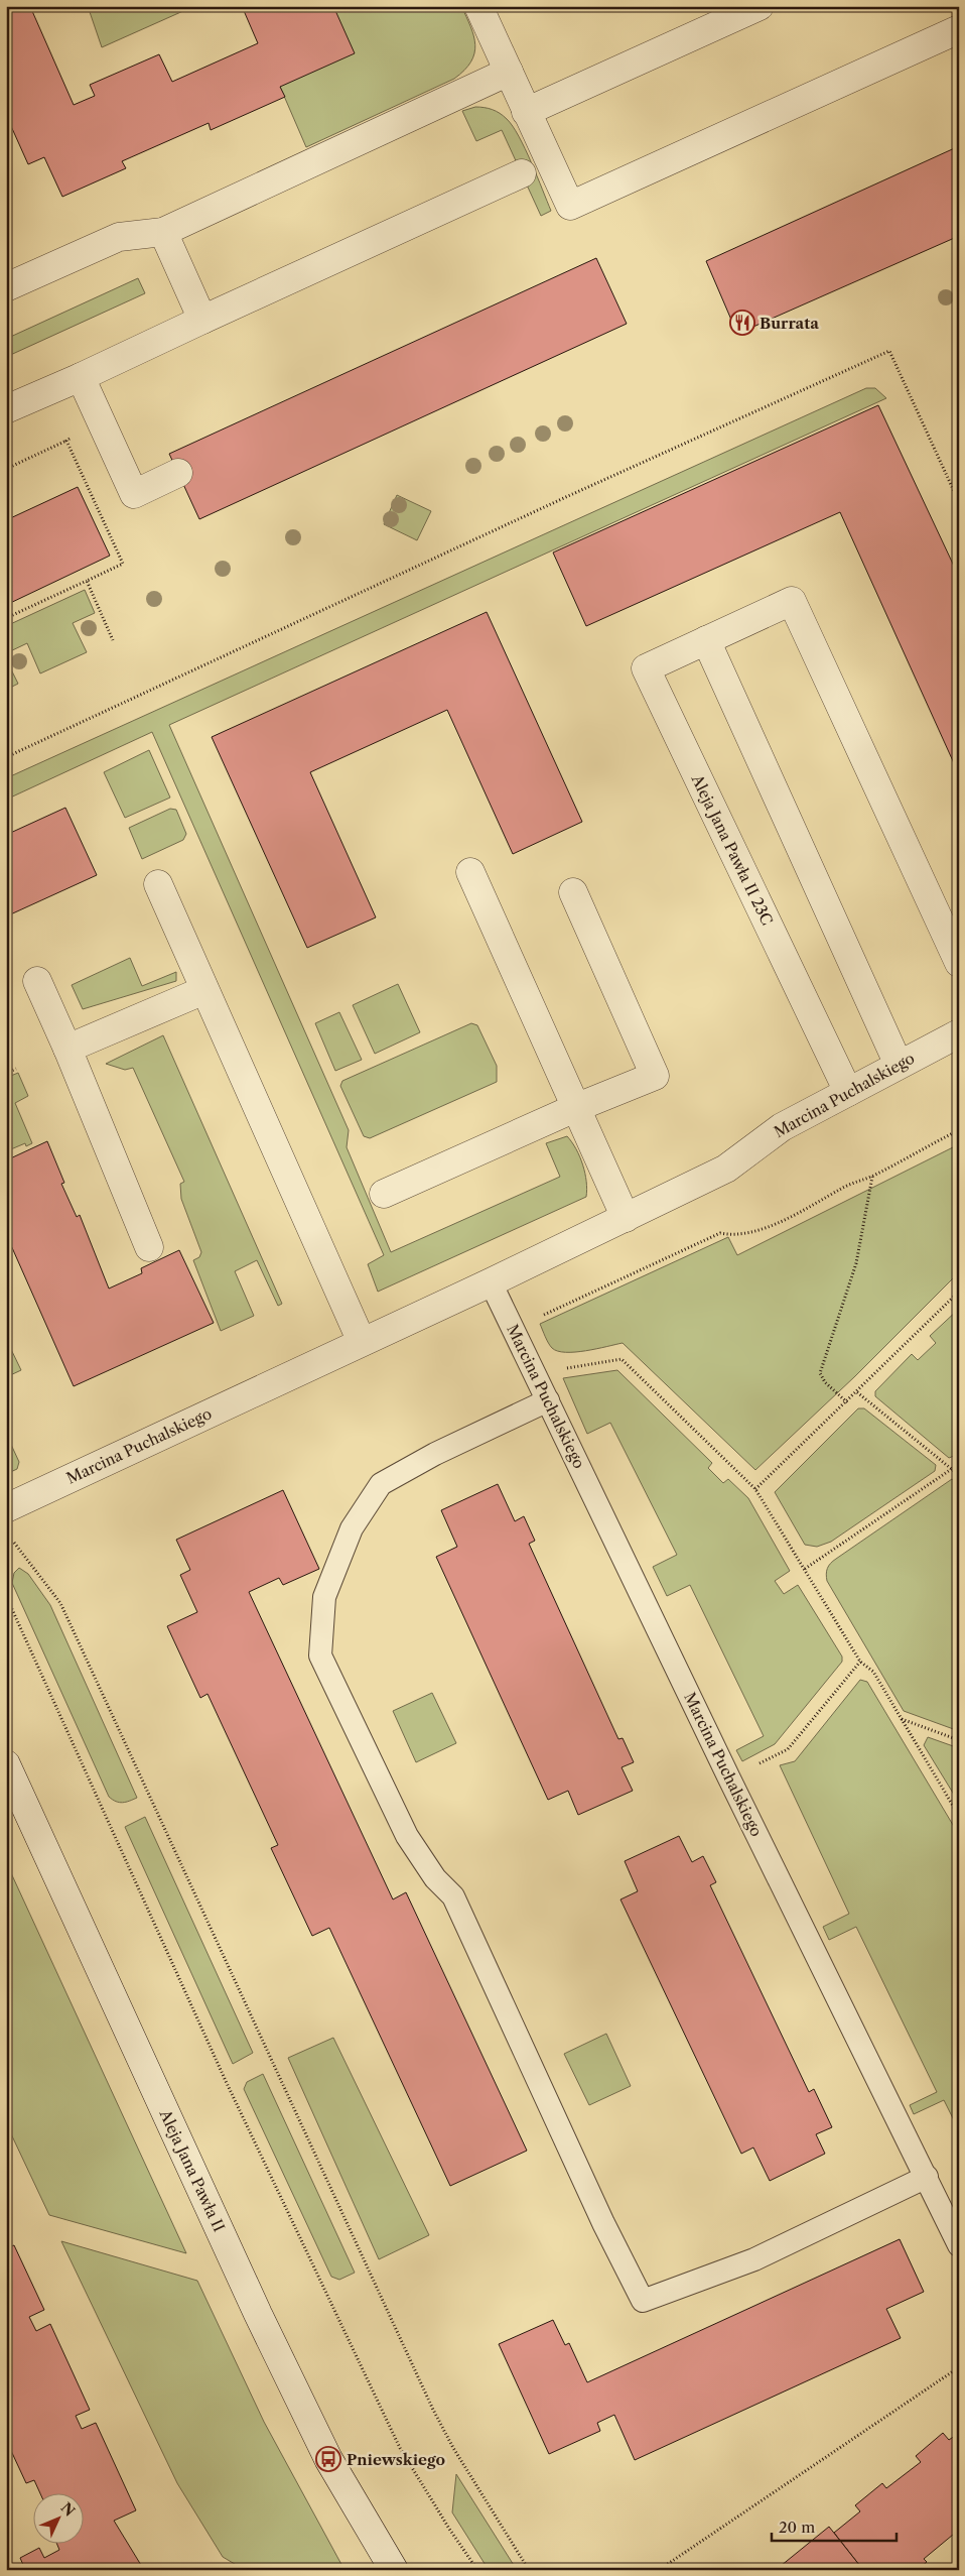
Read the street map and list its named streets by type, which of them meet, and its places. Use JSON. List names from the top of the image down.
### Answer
{
  "streets": {
    "street": ["Aleja Jana Pawła II 23C", "Marcina Puchalskiego", "Aleja Jana Pawła II"]
  },
  "crossings": [
    ["Aleja Jana Pawła II 23C", "Marcina Puchalskiego"]
  ],
  "places": {
    "restaurant": ["Burrata"],
    "bus stop": ["Pniewskiego"]
  },
  "scale_bar": "20 m",
  "north": "top right"
}
